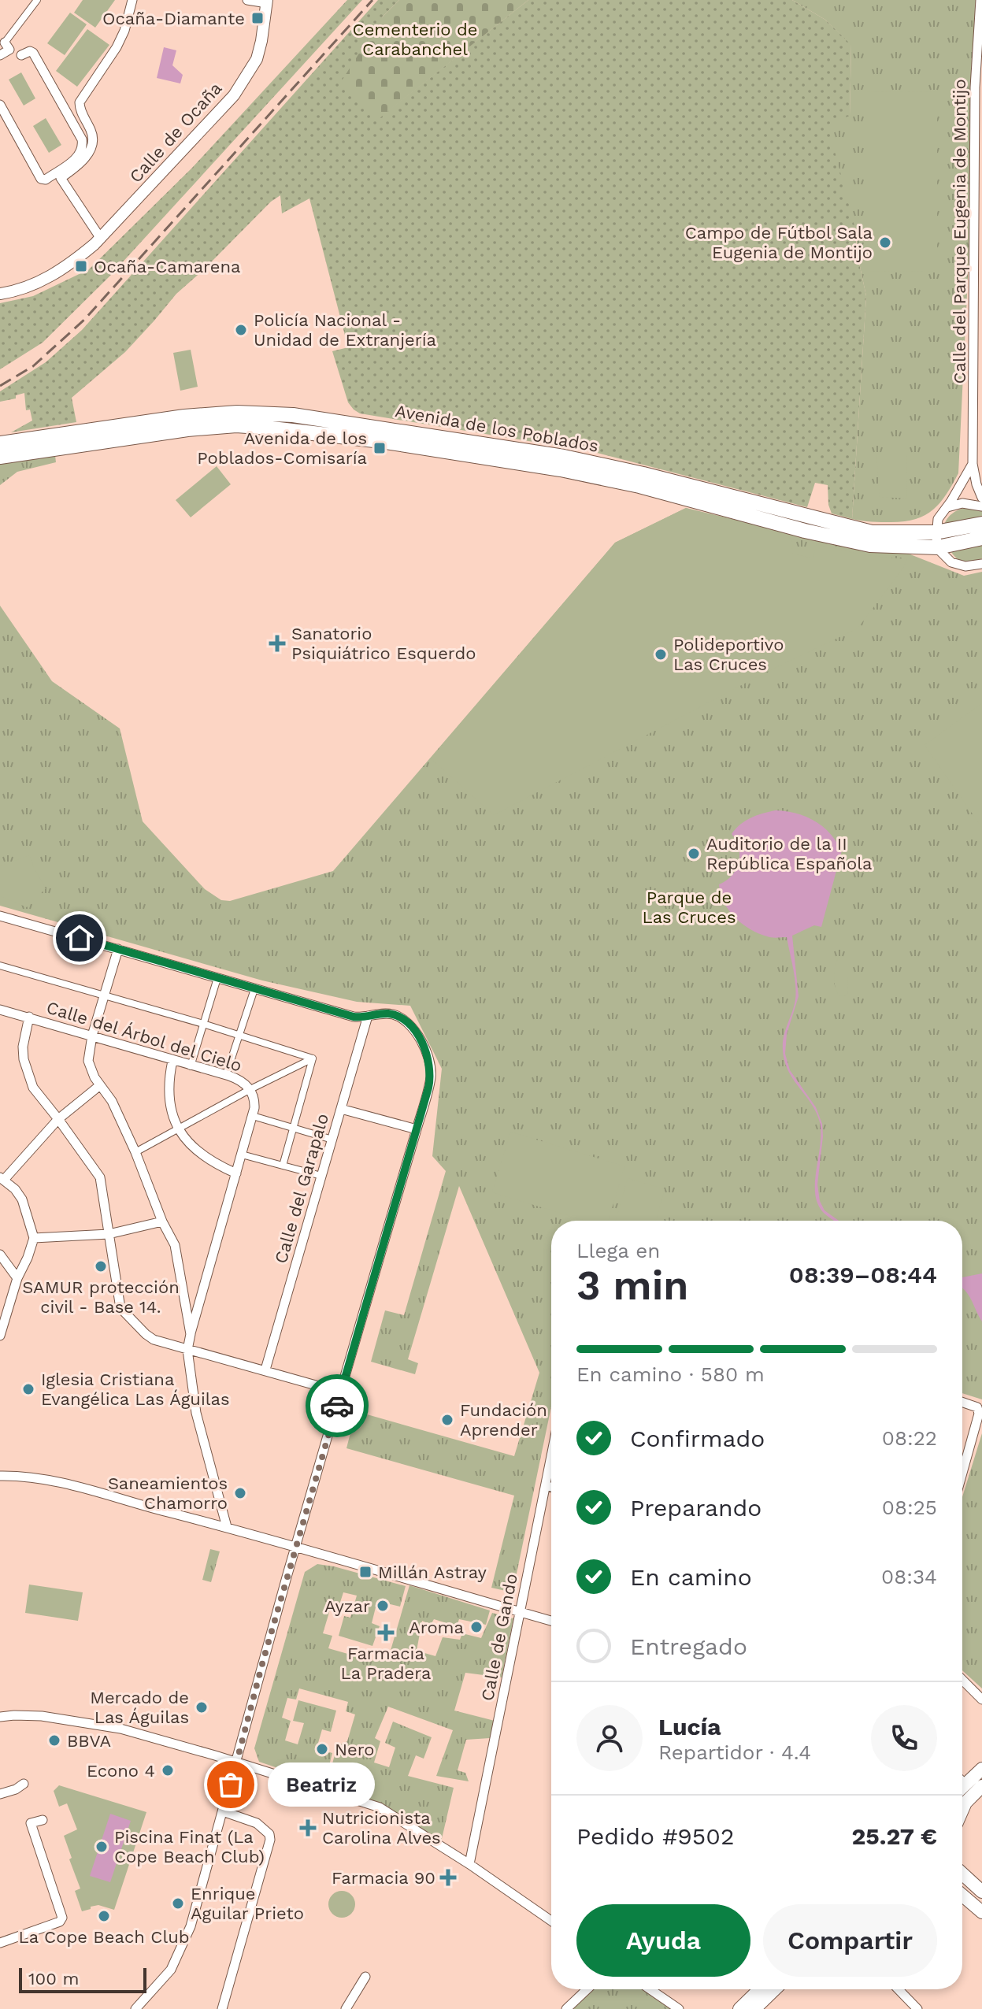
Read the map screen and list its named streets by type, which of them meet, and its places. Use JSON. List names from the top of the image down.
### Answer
{
  "streets": {
    "main road": ["Avenida de los Poblados"],
    "street": [
      "Calle de Ocaña",
      "Calle del Parque Eugenia de Montijo",
      "Calle del Árbol del Cielo",
      "Calle del Garapalo",
      "Calle de Gando"
    ]
  },
  "crossings": [
    ["Calle del Parque Eugenia de Montijo", "Avenida de los Poblados"]
  ],
  "parks": ["Cementerio de Carabanchel", "Parque de Las Cruces"],
  "places": {
    "transit": [
      "Ocaña-Diamante",
      "Ocaña-Camarena",
      "Avenida de los Poblados-Comisaría",
      "Millán Astray"
    ],
    "other": [
      "Campo de Fútbol Sala Eugenia de Montijo",
      "Policía Nacional - Unidad de Extranjería",
      "Polideportivo Las Cruces",
      "Auditorio de la II República Española",
      "SAMUR protección civil - Base 14.",
      "Iglesia Cristiana Evangélica Las Águilas",
      "Fundación Aprender",
      "Saneamientos Chamorro",
      "Ayzar",
      "Aroma",
      "Mercado de Las Águilas",
      "BBVA",
      "Nero",
      "Econo 4",
      "Beatriz",
      "Piscina Finat (La Cope Beach Club)",
      "Enrique Aguilar Prieto",
      "La Cope Beach Club"
    ],
    "health": [
      "Sanatorio Psiquiátrico Esquerdo",
      "Farmacia La Pradera",
      "Nutricionista Carolina Alves",
      "Farmacia 90"
    ]
  },
  "scale_bar": "100 m",
  "page": {
    "heading": ["3 min", "Llega en", "08:39–08:44"],
    "panel": [
      "Lucía",
      "Repartidor · 4.4",
      "Pedido #9502",
      "25.27 €"
    ],
    "bar": "En camino · 580 m",
    "list": [
      ["Confirmado", "08:22"],
      ["Preparando", "08:25"],
      ["En camino", "08:34"],
      "Entregado"
    ],
    "bubble": "Beatriz",
    "buttons": ["Ayuda", "Compartir"],
    "scale": "100 m"
  }
}
